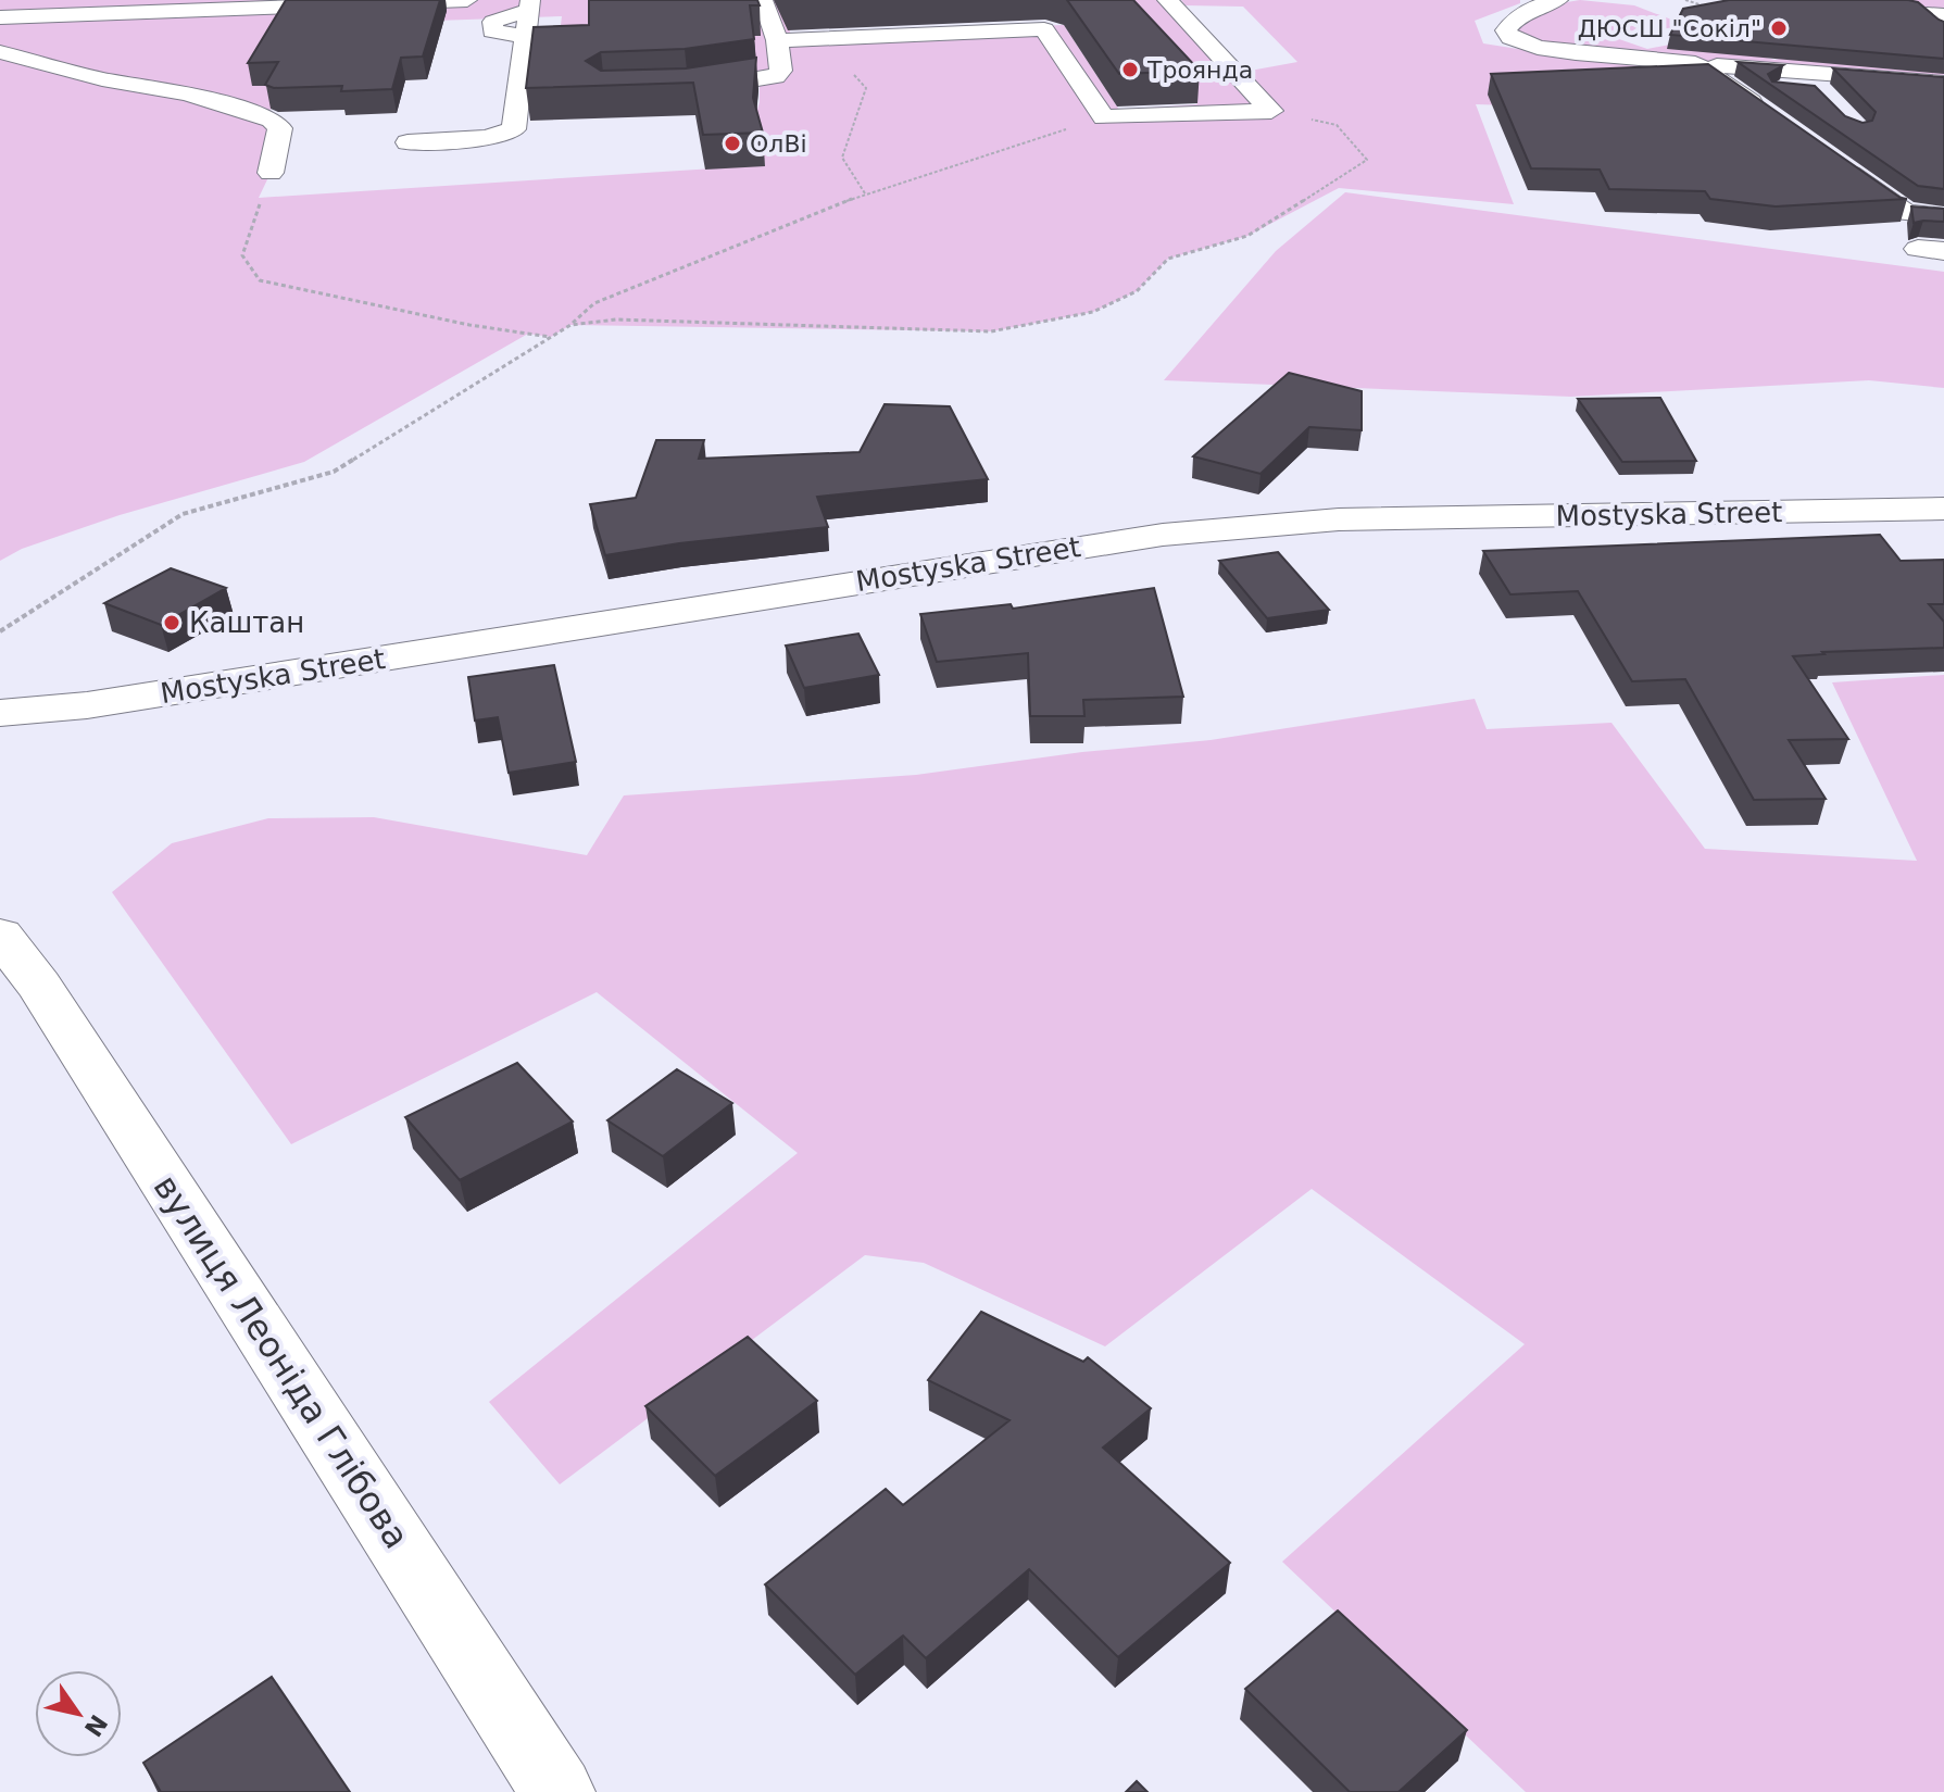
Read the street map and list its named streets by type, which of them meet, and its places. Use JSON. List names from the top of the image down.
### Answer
{
  "streets": {
    "main road": ["Mostyska Street", "вулиця Леоніда Глібова"]
  },
  "places": [
    "ДЮСШ \"Сокіл\"",
    "Троянда",
    "ОлВі",
    "Каштан"
  ],
  "north": "bottom right"
}
